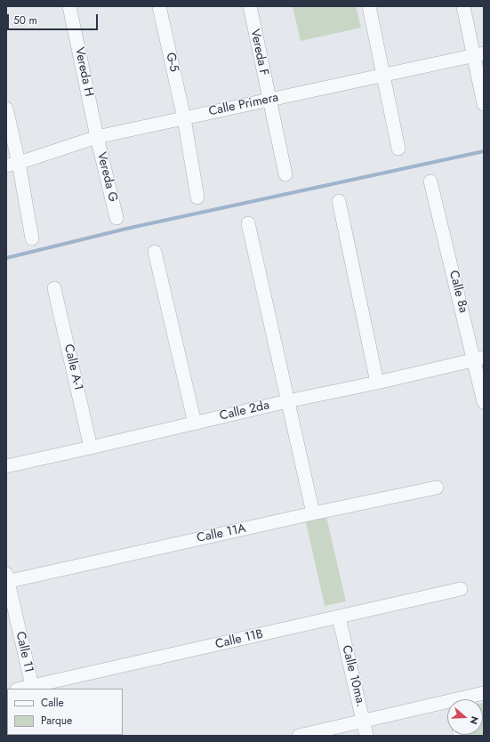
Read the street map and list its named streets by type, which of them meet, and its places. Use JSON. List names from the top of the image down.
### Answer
{
  "streets": {
    "street": [
      "Vereda F",
      "G-5",
      "Vereda H",
      "Calle Primera",
      "Vereda G",
      "Calle 8a",
      "Calle A-1",
      "Calle 2da",
      "Calle 11A",
      "Calle 11B",
      "Calle 11",
      "Calle 10ma."
    ]
  },
  "crossings": [
    ["Vereda F", "Calle Primera"],
    ["G-5", "Calle Primera"],
    ["Vereda H", "Calle Primera"],
    ["Vereda H", "Vereda G"],
    ["Calle Primera", "Vereda G"],
    ["Calle 8a", "Calle 2da"],
    ["Calle A-1", "Calle 2da"],
    ["Calle 11A", "Calle 11"],
    ["Calle 11B", "Calle 11"],
    ["Calle 11B", "Calle 10ma."]
  ],
  "legend": ["Calle", "Parque"],
  "scale_bar": "50 m",
  "north": "right"
}
